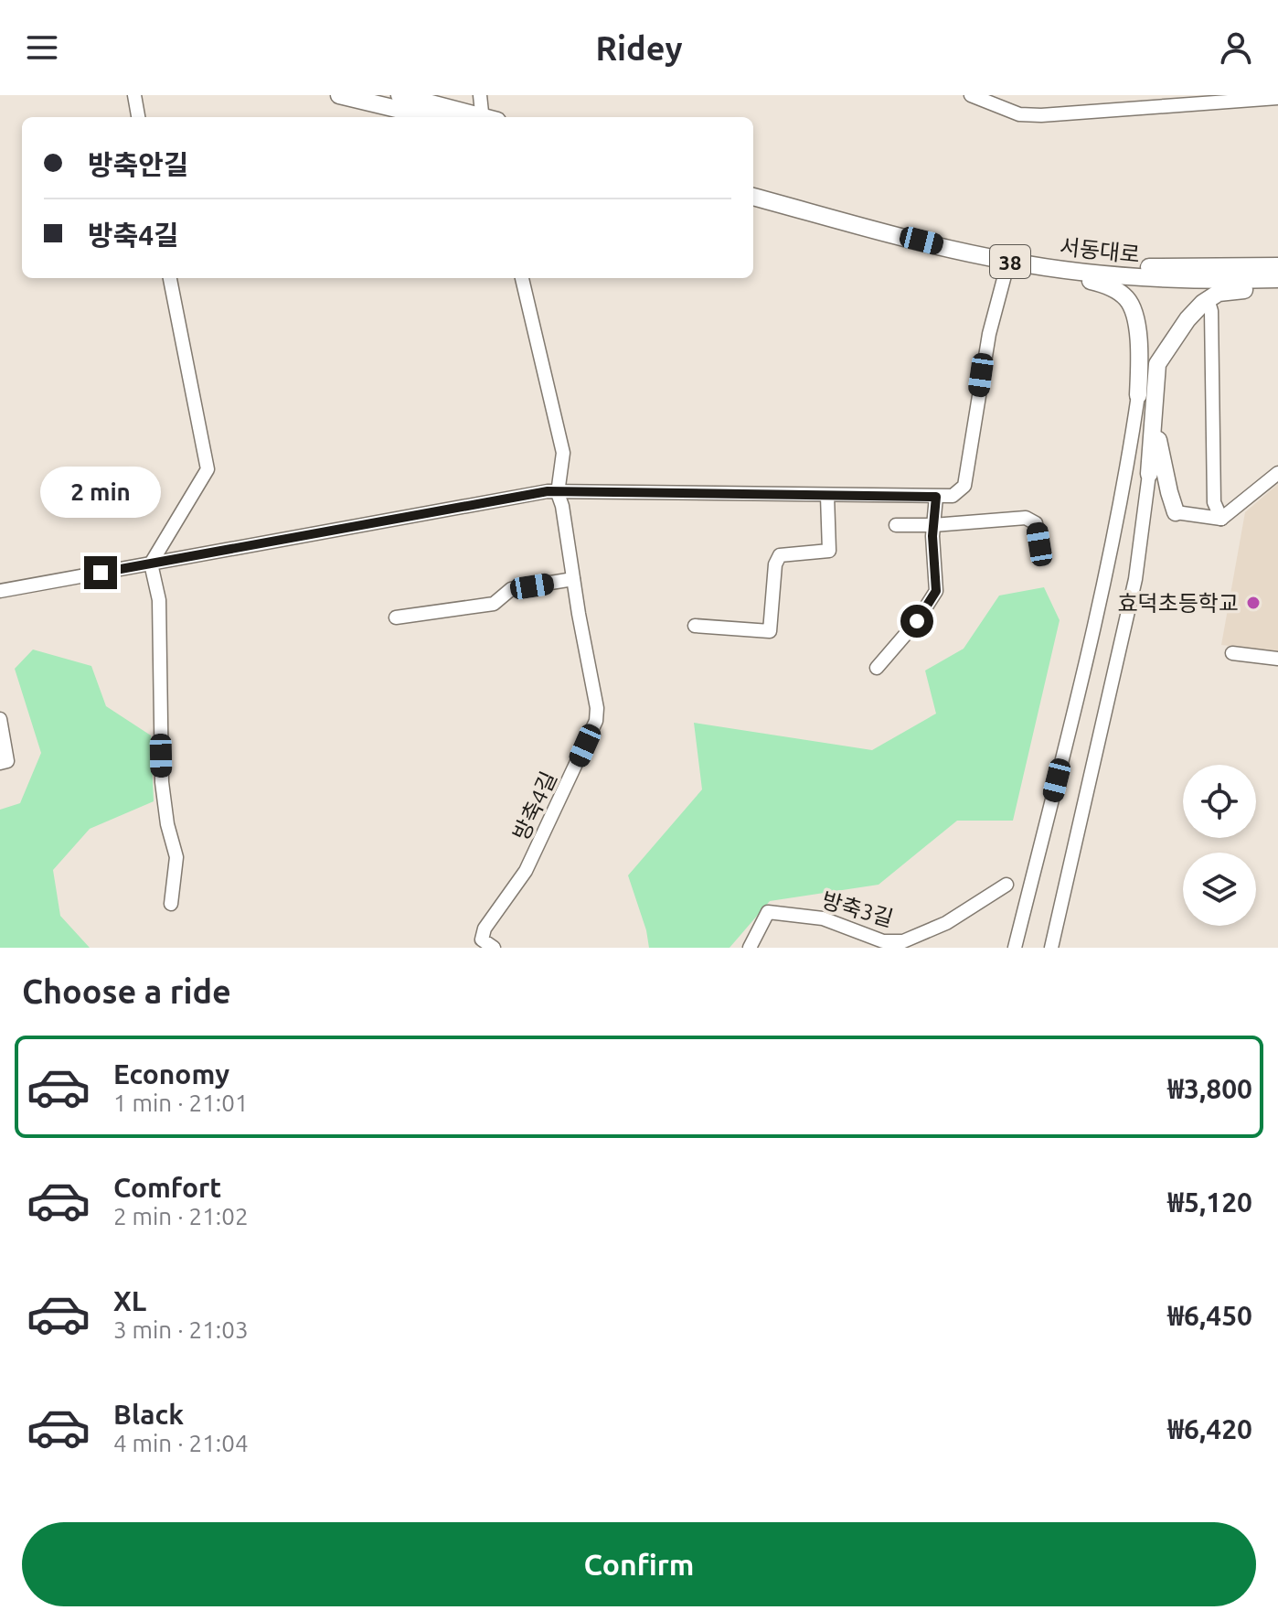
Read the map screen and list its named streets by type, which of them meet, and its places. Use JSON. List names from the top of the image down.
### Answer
{
  "streets": {
    "main road": ["서동대로", "38"],
    "street": ["방축4길", "방축3길"]
  },
  "places": ["효덕초등학교"],
  "page": {
    "header": "Ridey",
    "banner": ["방축안길", "방축4길"],
    "bubble": "2 min",
    "heading": "Choose a ride",
    "list": [
      {
        "name": "Economy",
        "note": "1 min · 21:01",
        "value": "₩3,800"
      },
      {
        "name": "Comfort",
        "note": "2 min · 21:02",
        "value": "₩5,120"
      },
      {
        "name": "XL",
        "note": "3 min · 21:03",
        "value": "₩6,450"
      },
      {
        "name": "Black",
        "note": "4 min · 21:04",
        "value": "₩6,420"
      }
    ],
    "buttons": "Confirm"
  }
}
